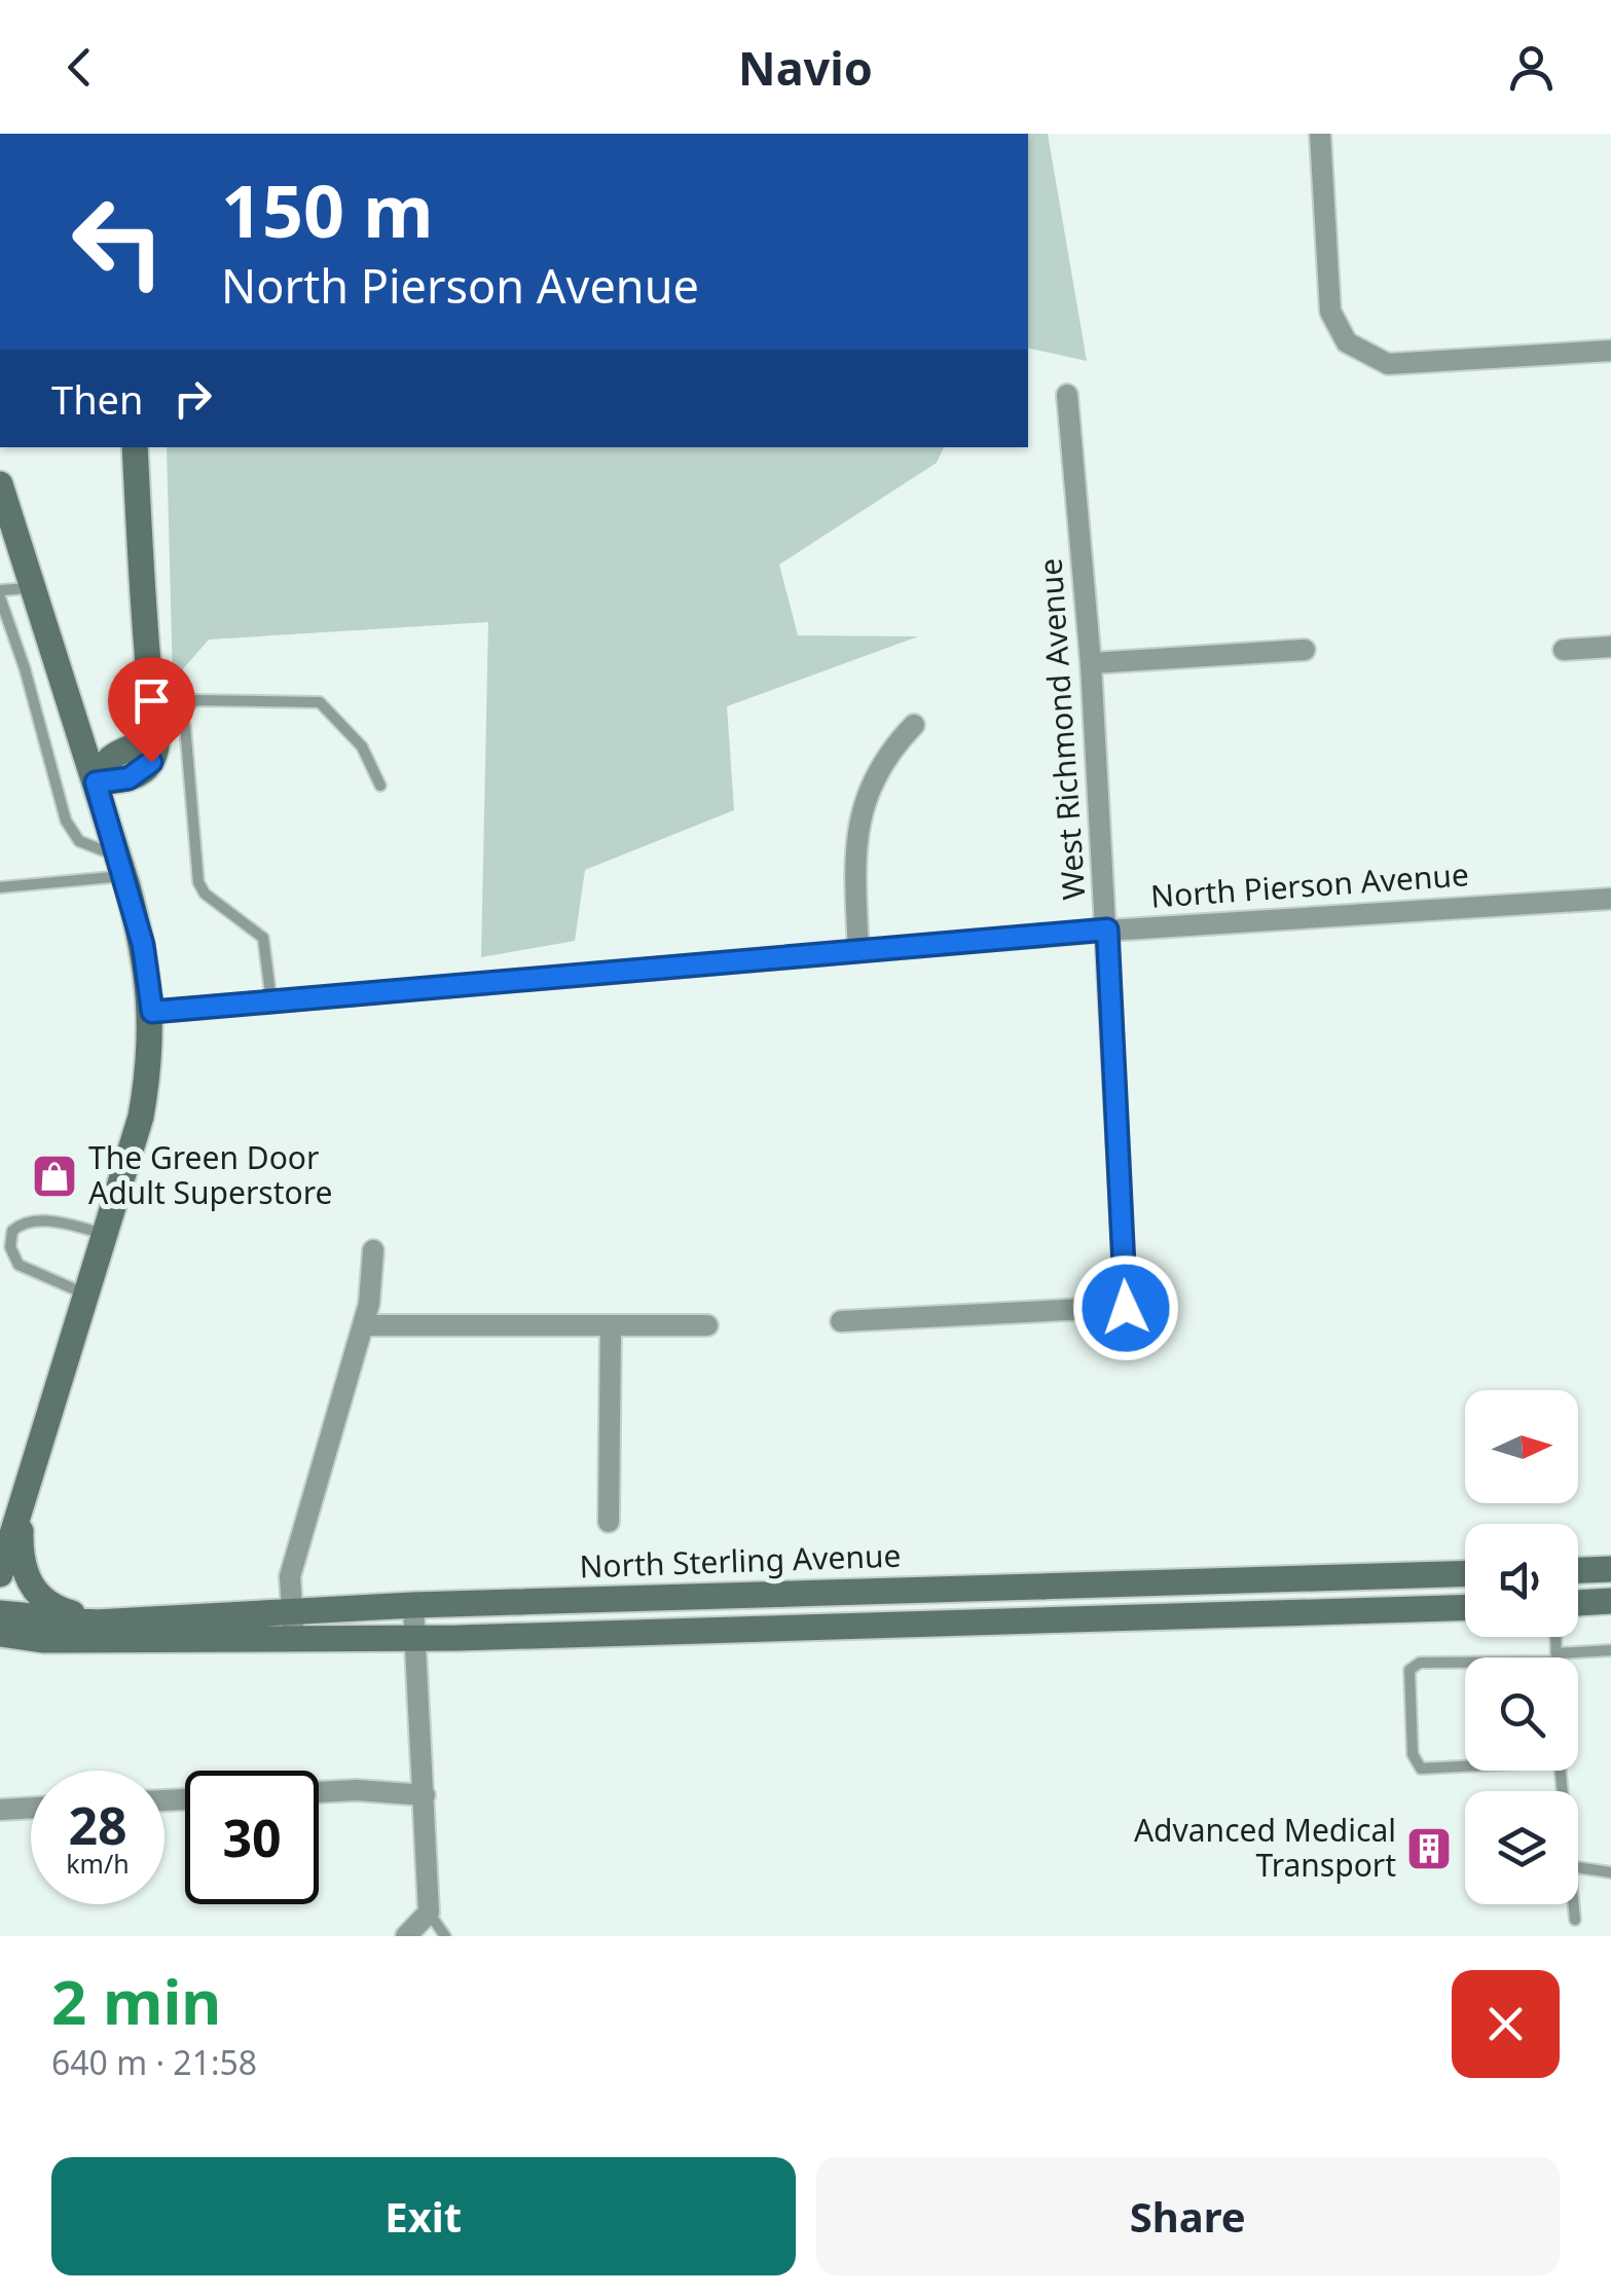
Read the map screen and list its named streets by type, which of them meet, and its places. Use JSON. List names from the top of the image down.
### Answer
{
  "streets": {
    "main road": ["North Sterling Avenue"],
    "street": ["West Richmond Avenue", "North Pierson Avenue"]
  },
  "crossings": [
    ["West Richmond Avenue", "North Pierson Avenue"]
  ],
  "places": {
    "shop": ["The Green Door Adult Superstore"],
    "building": ["Advanced Medical Transport"]
  },
  "north": "right",
  "page": {
    "header": "Navio",
    "turn": ["150 m", "North Pierson Avenue"],
    "then": "Then",
    "speed": "28 km/h",
    "limit": "30",
    "heading": ["2 min", "640 m · 21:58"],
    "buttons": ["Exit", "Share"]
  }
}
